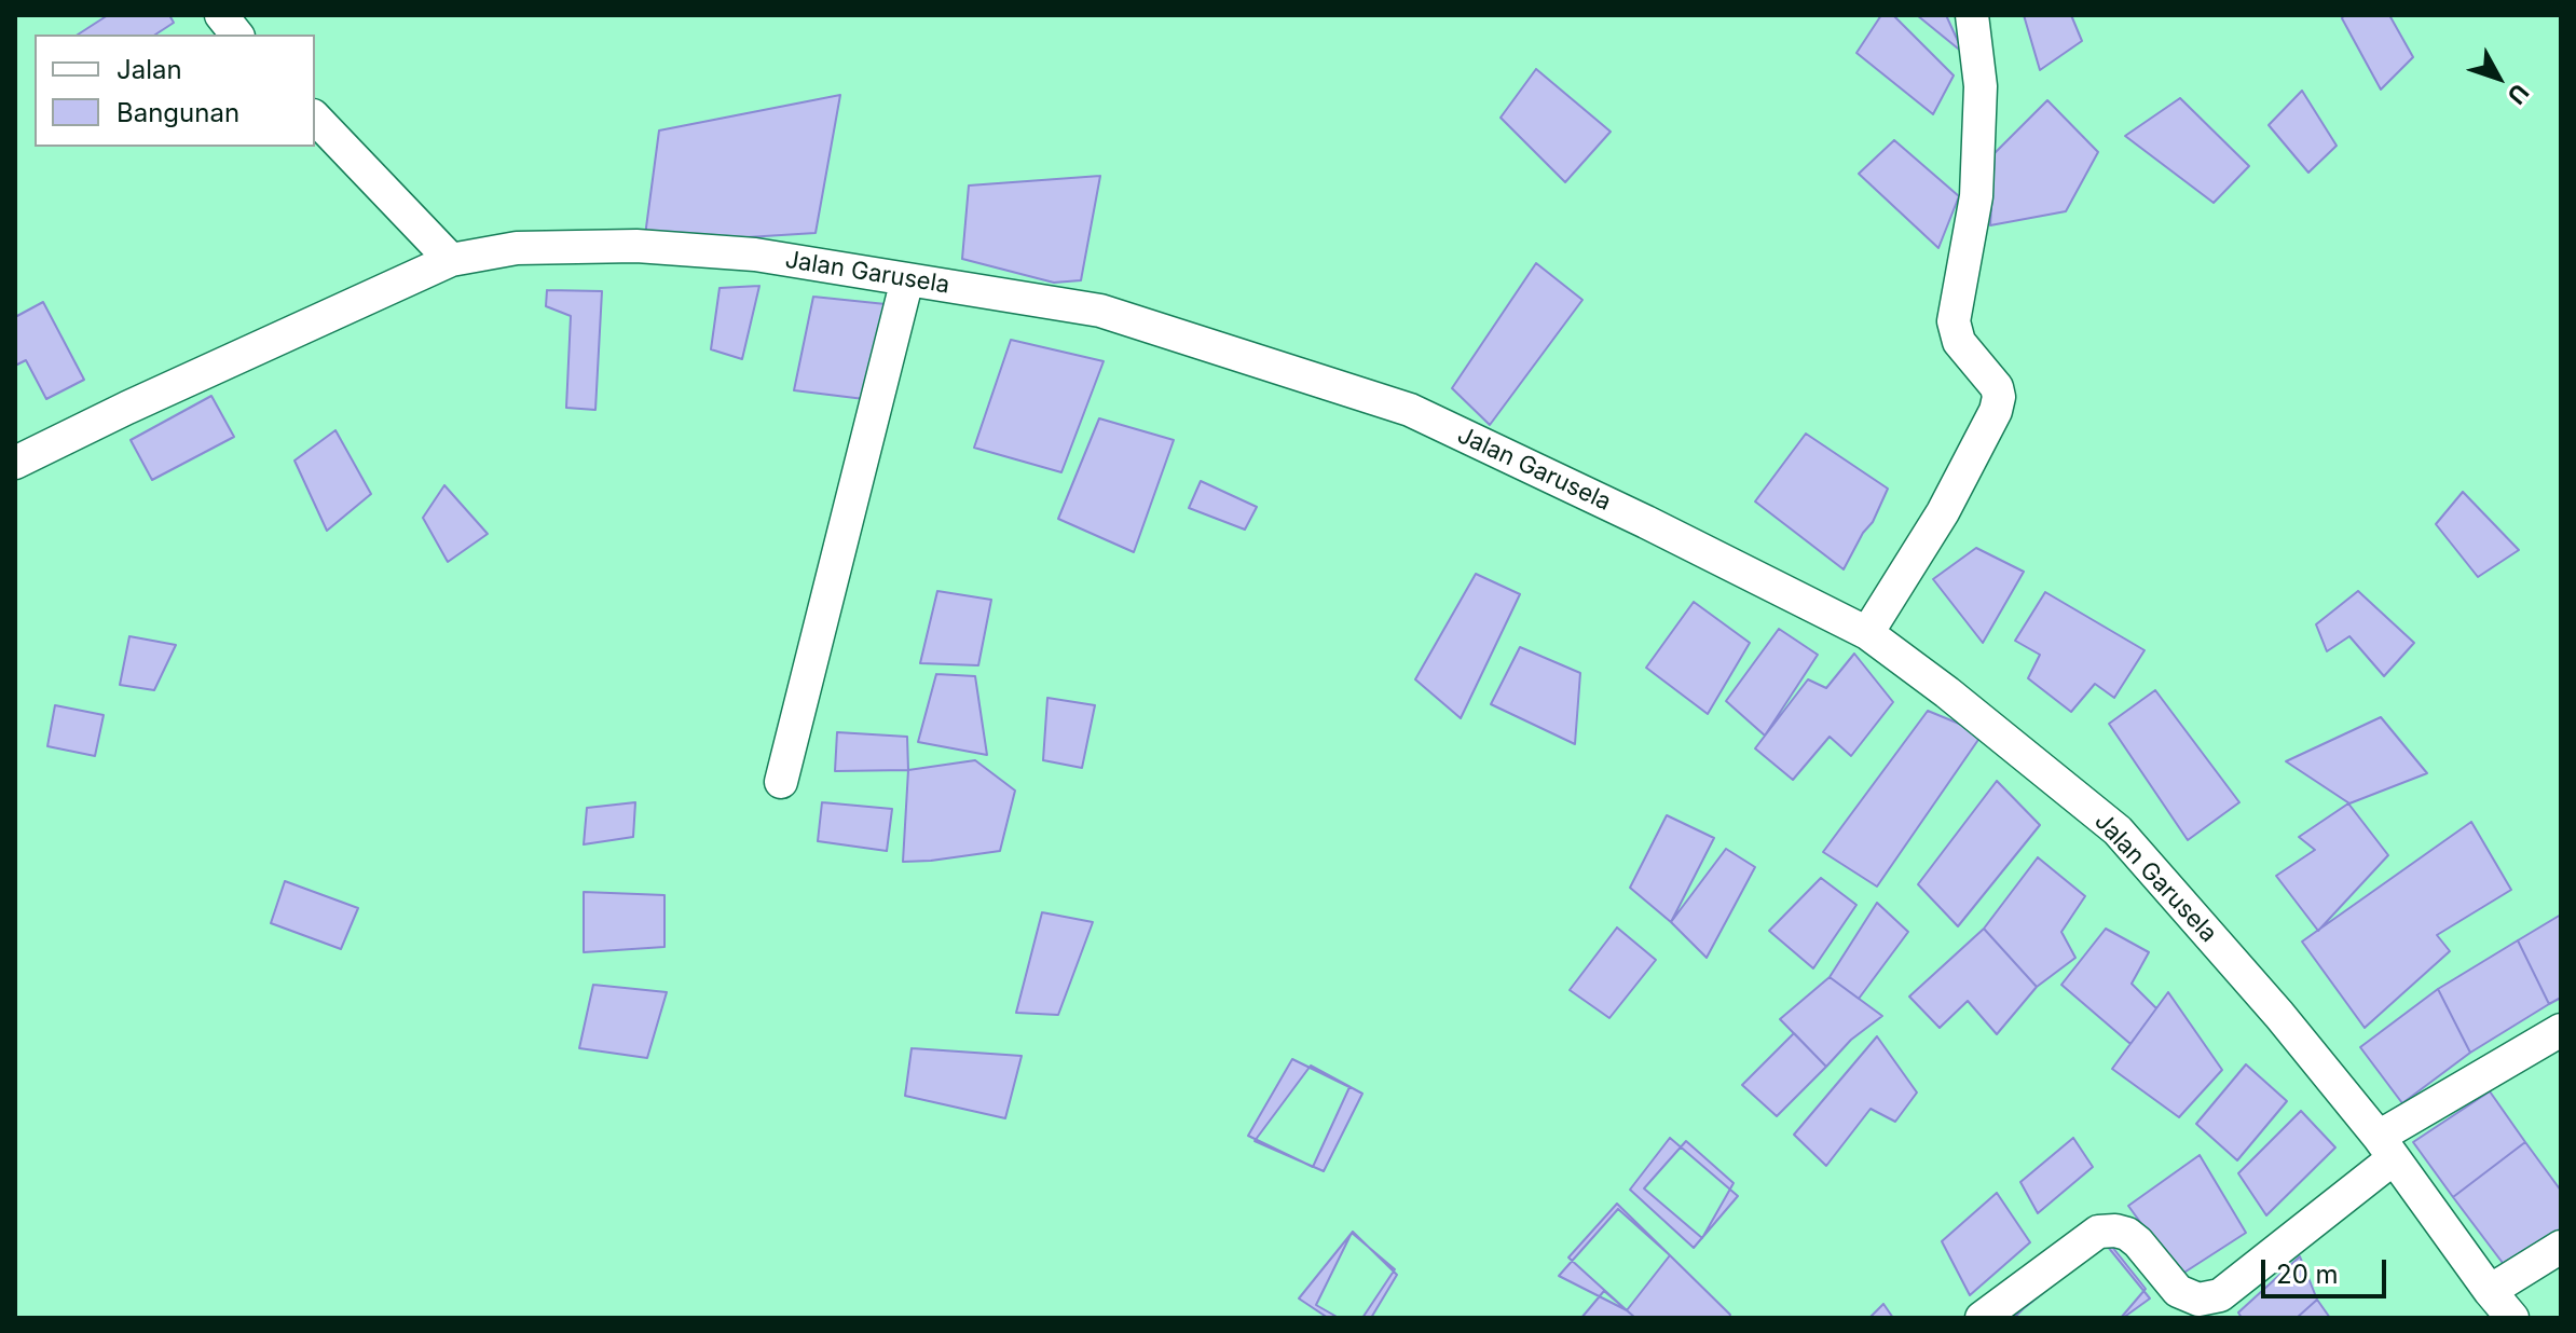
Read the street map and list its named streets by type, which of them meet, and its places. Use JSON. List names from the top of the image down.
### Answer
{
  "streets": {
    "street": ["Jalan Garusela"]
  },
  "legend": ["Jalan", "Bangunan"],
  "scale_bar": "20 m",
  "north": "bottom right"
}
